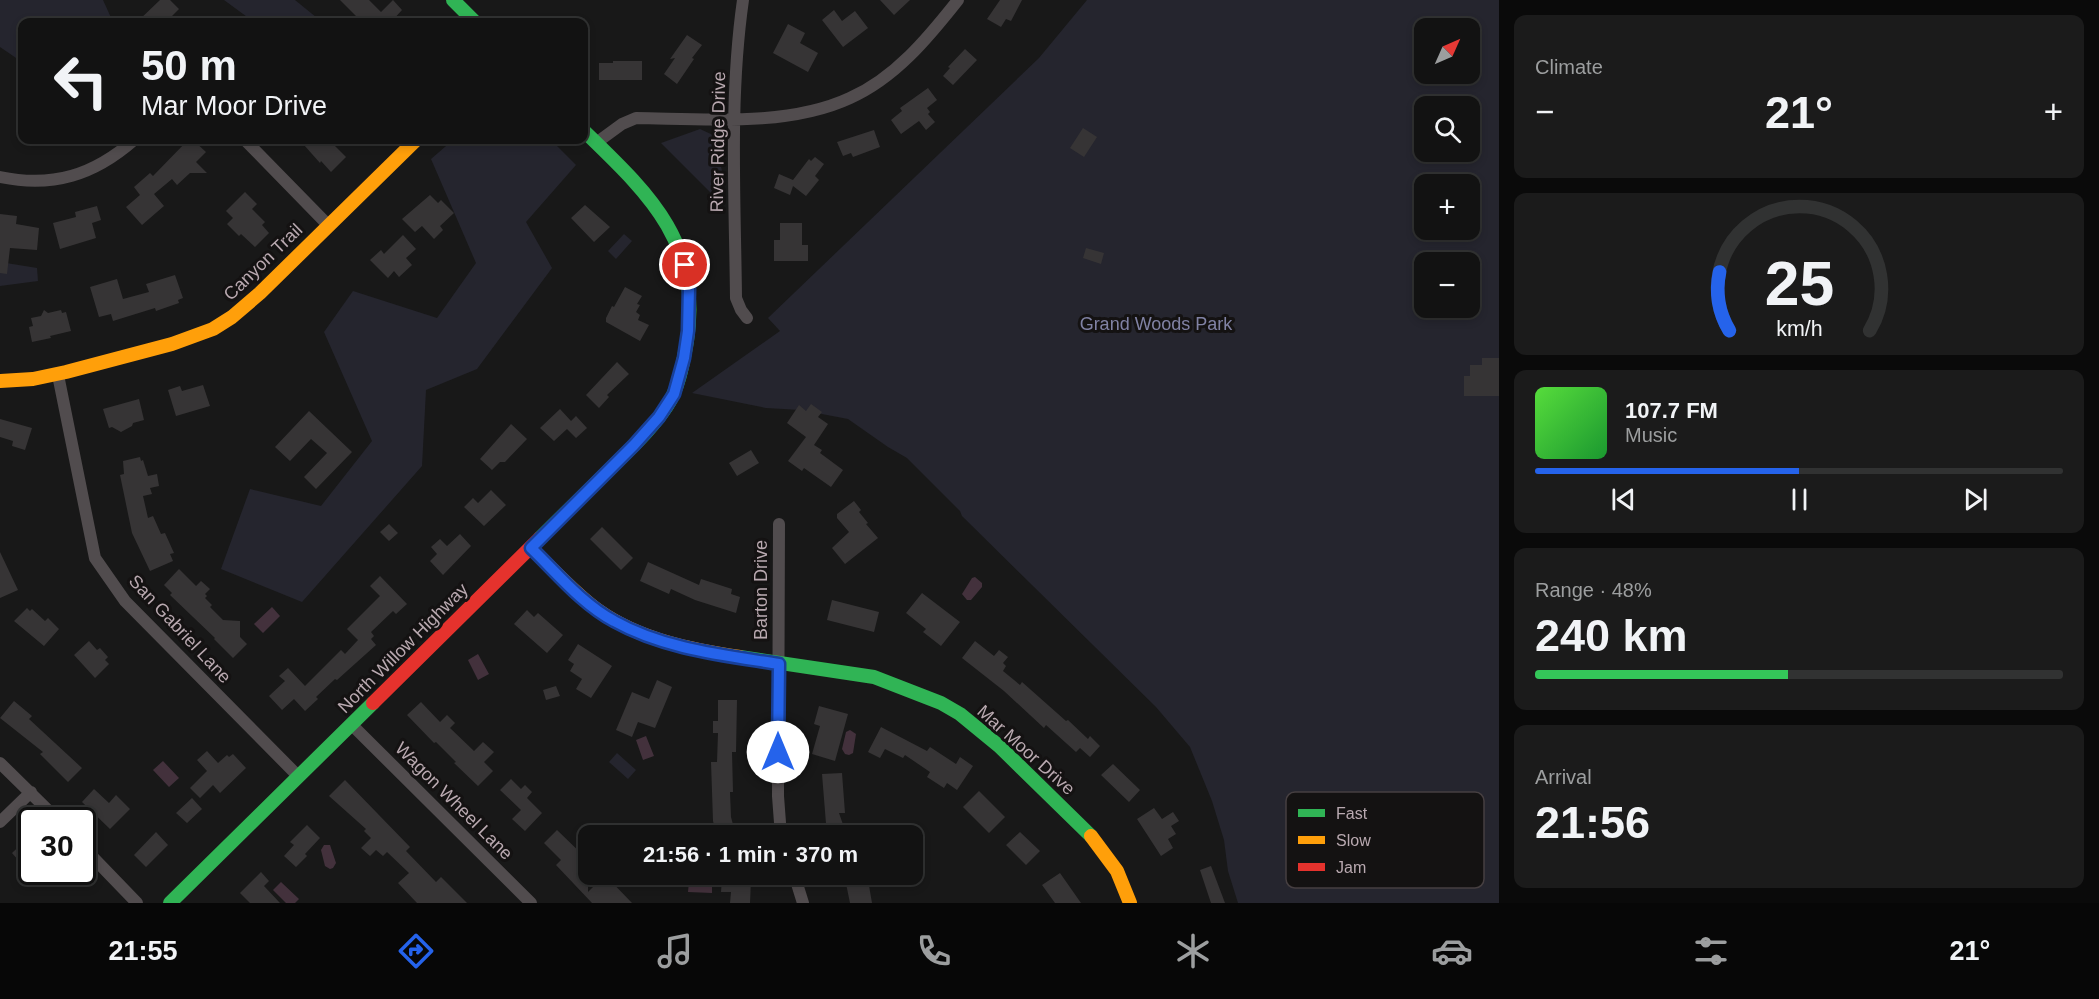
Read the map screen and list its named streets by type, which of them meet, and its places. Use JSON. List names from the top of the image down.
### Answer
{
  "streets": {
    "street": [
      "River Ridge Drive",
      "Canyon Trail",
      "Barton Drive",
      "San Gabriel Lane",
      "North Willow Highway",
      "Mar Moor Drive",
      "Wagon Wheel Lane"
    ]
  },
  "crossings": [
    ["Canyon Trail", "San Gabriel Lane"],
    ["Barton Drive", "Mar Moor Drive"],
    ["San Gabriel Lane", "North Willow Highway"],
    ["North Willow Highway", "Mar Moor Drive"],
    ["North Willow Highway", "Wagon Wheel Lane"]
  ],
  "parks": ["Grand Woods Park"],
  "legend": ["Fast", "Slow", "Jam"],
  "north": "top right",
  "page": {
    "tile": [
      "Climate",
      ["Range · 48%", "240 km"],
      ["Arrival", "21:56"]
    ],
    "map_buttons": ["+", "−"],
    "turn": ["50 m", "Mar Moor Drive"],
    "heat": ["−", "21°", "+"],
    "song": ["107.7 FM", "Music"],
    "limit": "30",
    "trip": "21:56 · 1 min · 370 m",
    "tabs": ["21:55", "21°"],
    "gauge": ["25", "km/h"]
  }
}
